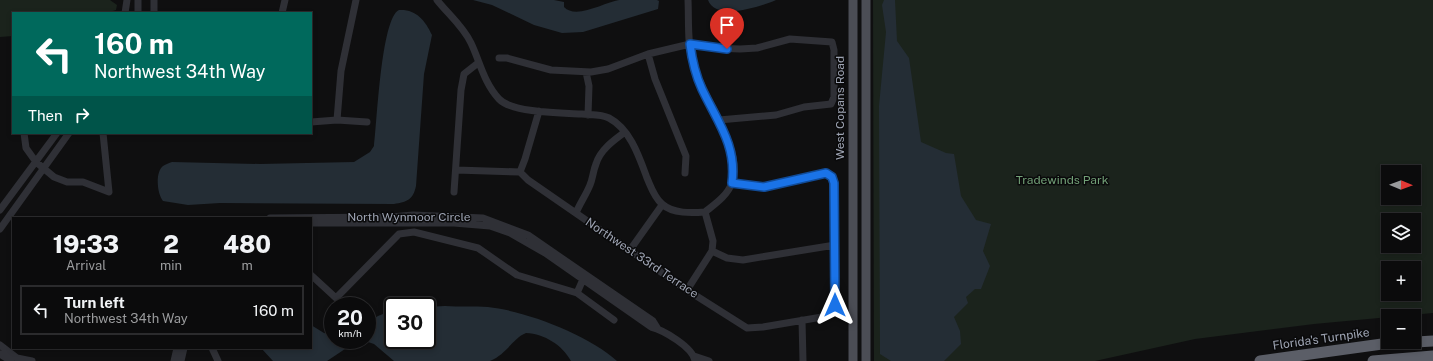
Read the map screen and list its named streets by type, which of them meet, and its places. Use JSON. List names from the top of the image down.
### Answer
{
  "streets": {
    "highway": ["Florida's Turnpike"],
    "main road": ["West Copans Road"],
    "street": ["North Wynmoor Circle", "Northwest 33rd Terrace"]
  },
  "parks": ["Tradewinds Park"],
  "north": "right",
  "page": {
    "turn": ["160 m", "Northwest 34th Way"],
    "then": "Then",
    "map_buttons": ["+", "−"],
    "eta": [
      "19:33",
      "Arrival",
      "2",
      "min",
      "480",
      "m"
    ],
    "list": [
      {
        "name": "Turn left",
        "note": "Northwest 34th Way",
        "value": "160 m"
      }
    ],
    "speed": "20 km/h",
    "limit": "30"
  }
}
